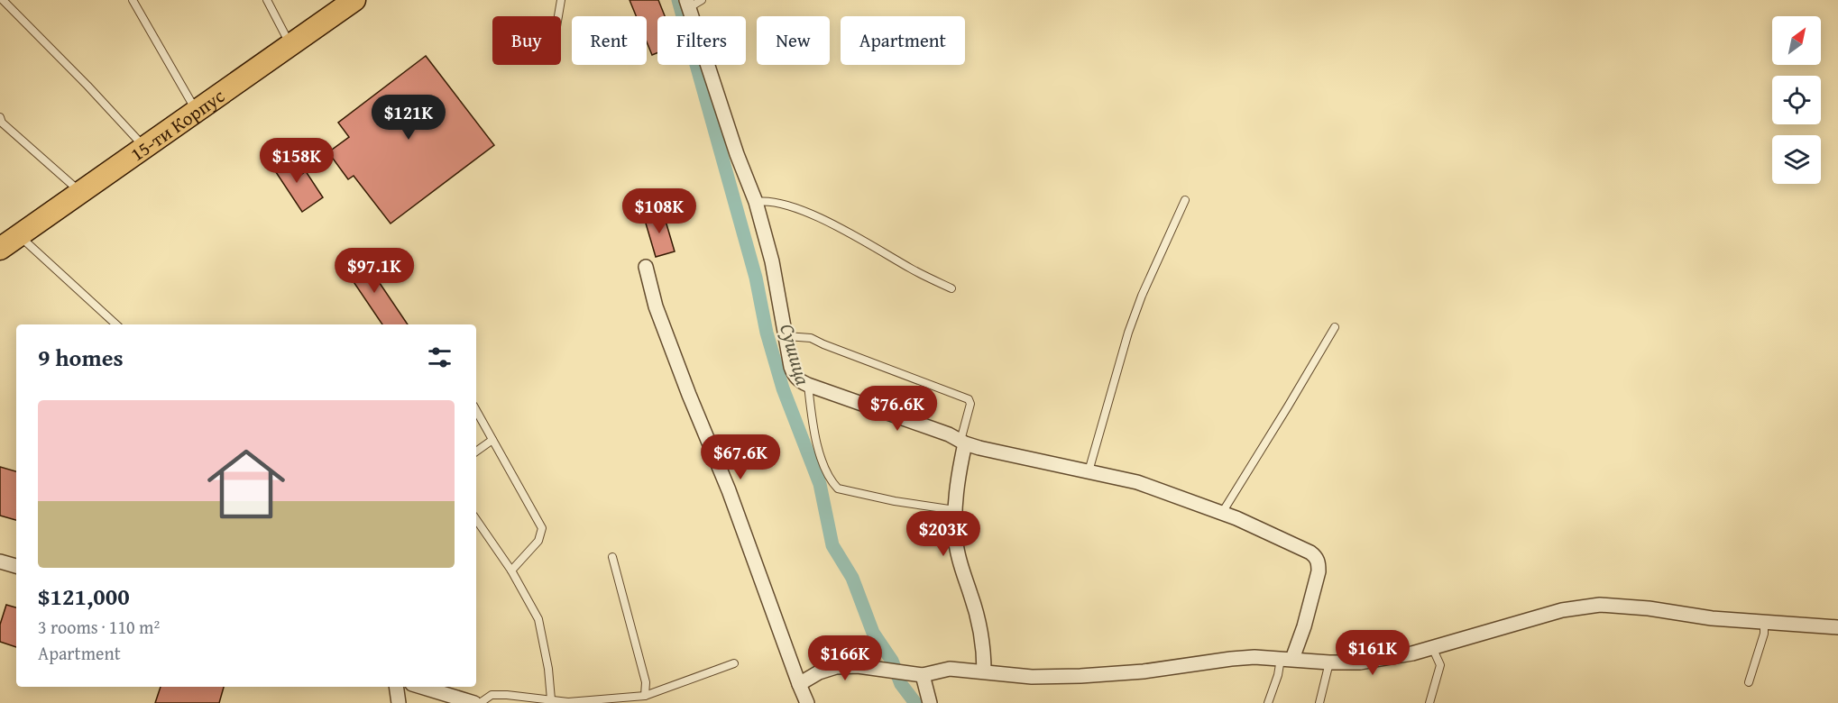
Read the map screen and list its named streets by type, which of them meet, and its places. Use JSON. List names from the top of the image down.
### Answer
{
  "streets": {
    "main road": ["15-ти Корпус"]
  },
  "water": ["Сушица"],
  "north": "top right",
  "page": {
    "chip": [
      "Buy",
      "Rent",
      "Filters",
      "New",
      "Apartment"
    ],
    "price": [
      "$121K",
      "$158K",
      "$108K",
      "$97.1K",
      "$76.6K",
      "$67.6K",
      "$203K",
      "$161K",
      "$166K"
    ],
    "heading": "9 homes",
    "list": [
      {
        "name": "$121,000",
        "note": "3 rooms · 110 m² · Apartment"
      }
    ]
  }
}
